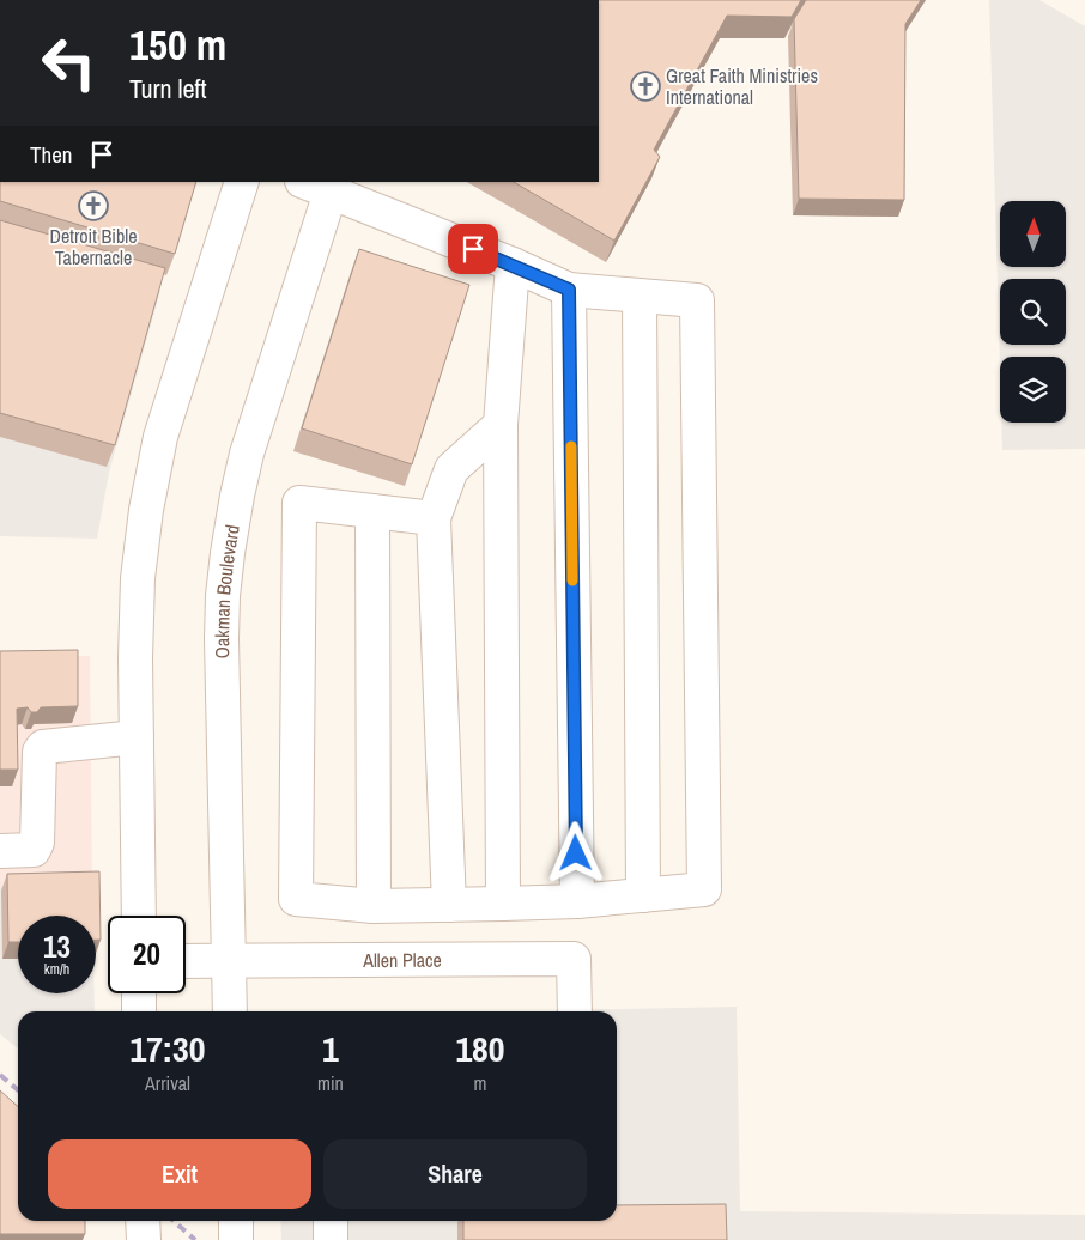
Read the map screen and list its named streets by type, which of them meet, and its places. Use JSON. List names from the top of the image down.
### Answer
{
  "streets": {
    "street": ["Oakman Boulevard", "Allen Place"]
  },
  "crossings": [
    ["Oakman Boulevard", "Allen Place"]
  ],
  "places": {
    "church": ["Great Faith Ministries International", "Detroit Bible Tabernacle"]
  },
  "north": "top",
  "page": {
    "turn": ["150 m", "Turn left"],
    "then": "Then",
    "speed": "13 km/h",
    "limit": "20",
    "eta": [
      "17:30",
      "Arrival",
      "1",
      "min",
      "180",
      "m"
    ],
    "buttons": ["Exit", "Share"]
  }
}
